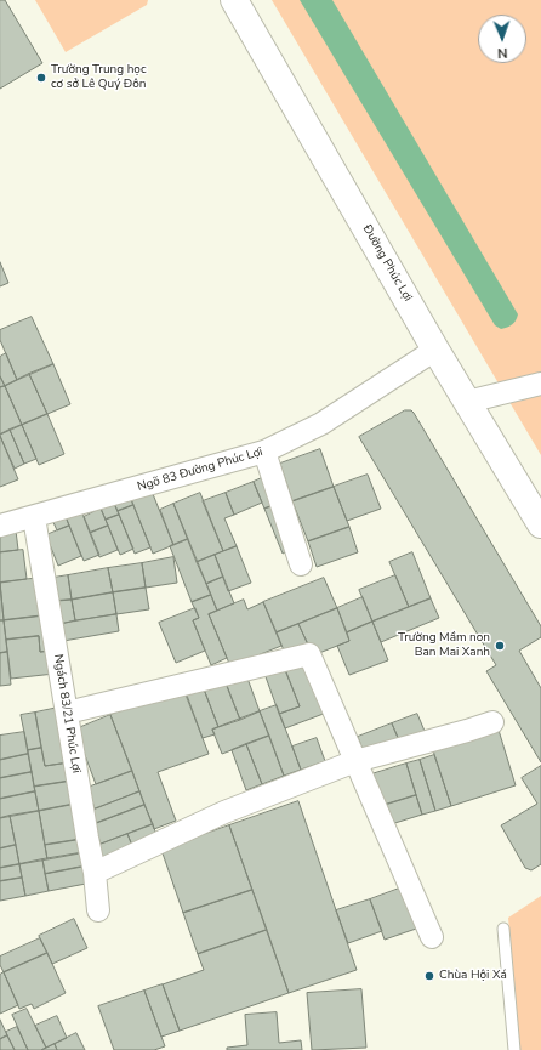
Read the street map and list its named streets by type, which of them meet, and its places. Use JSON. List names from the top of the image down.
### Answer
{
  "streets": {
    "street": ["Đường Phúc Lợi", "Ngõ 83 Đường Phúc Lợi", "Ngách 83/21 Phúc Lợi"]
  },
  "crossings": [
    ["Đường Phúc Lợi", "Ngõ 83 Đường Phúc Lợi"],
    ["Ngõ 83 Đường Phúc Lợi", "Ngách 83/21 Phúc Lợi"]
  ],
  "places": ["Trường Trung học cơ sở Lê Quý Đôn", "Trường Mầm non Ban Mai Xanh", "Chùa Hội Xá"],
  "north": "bottom"
}
